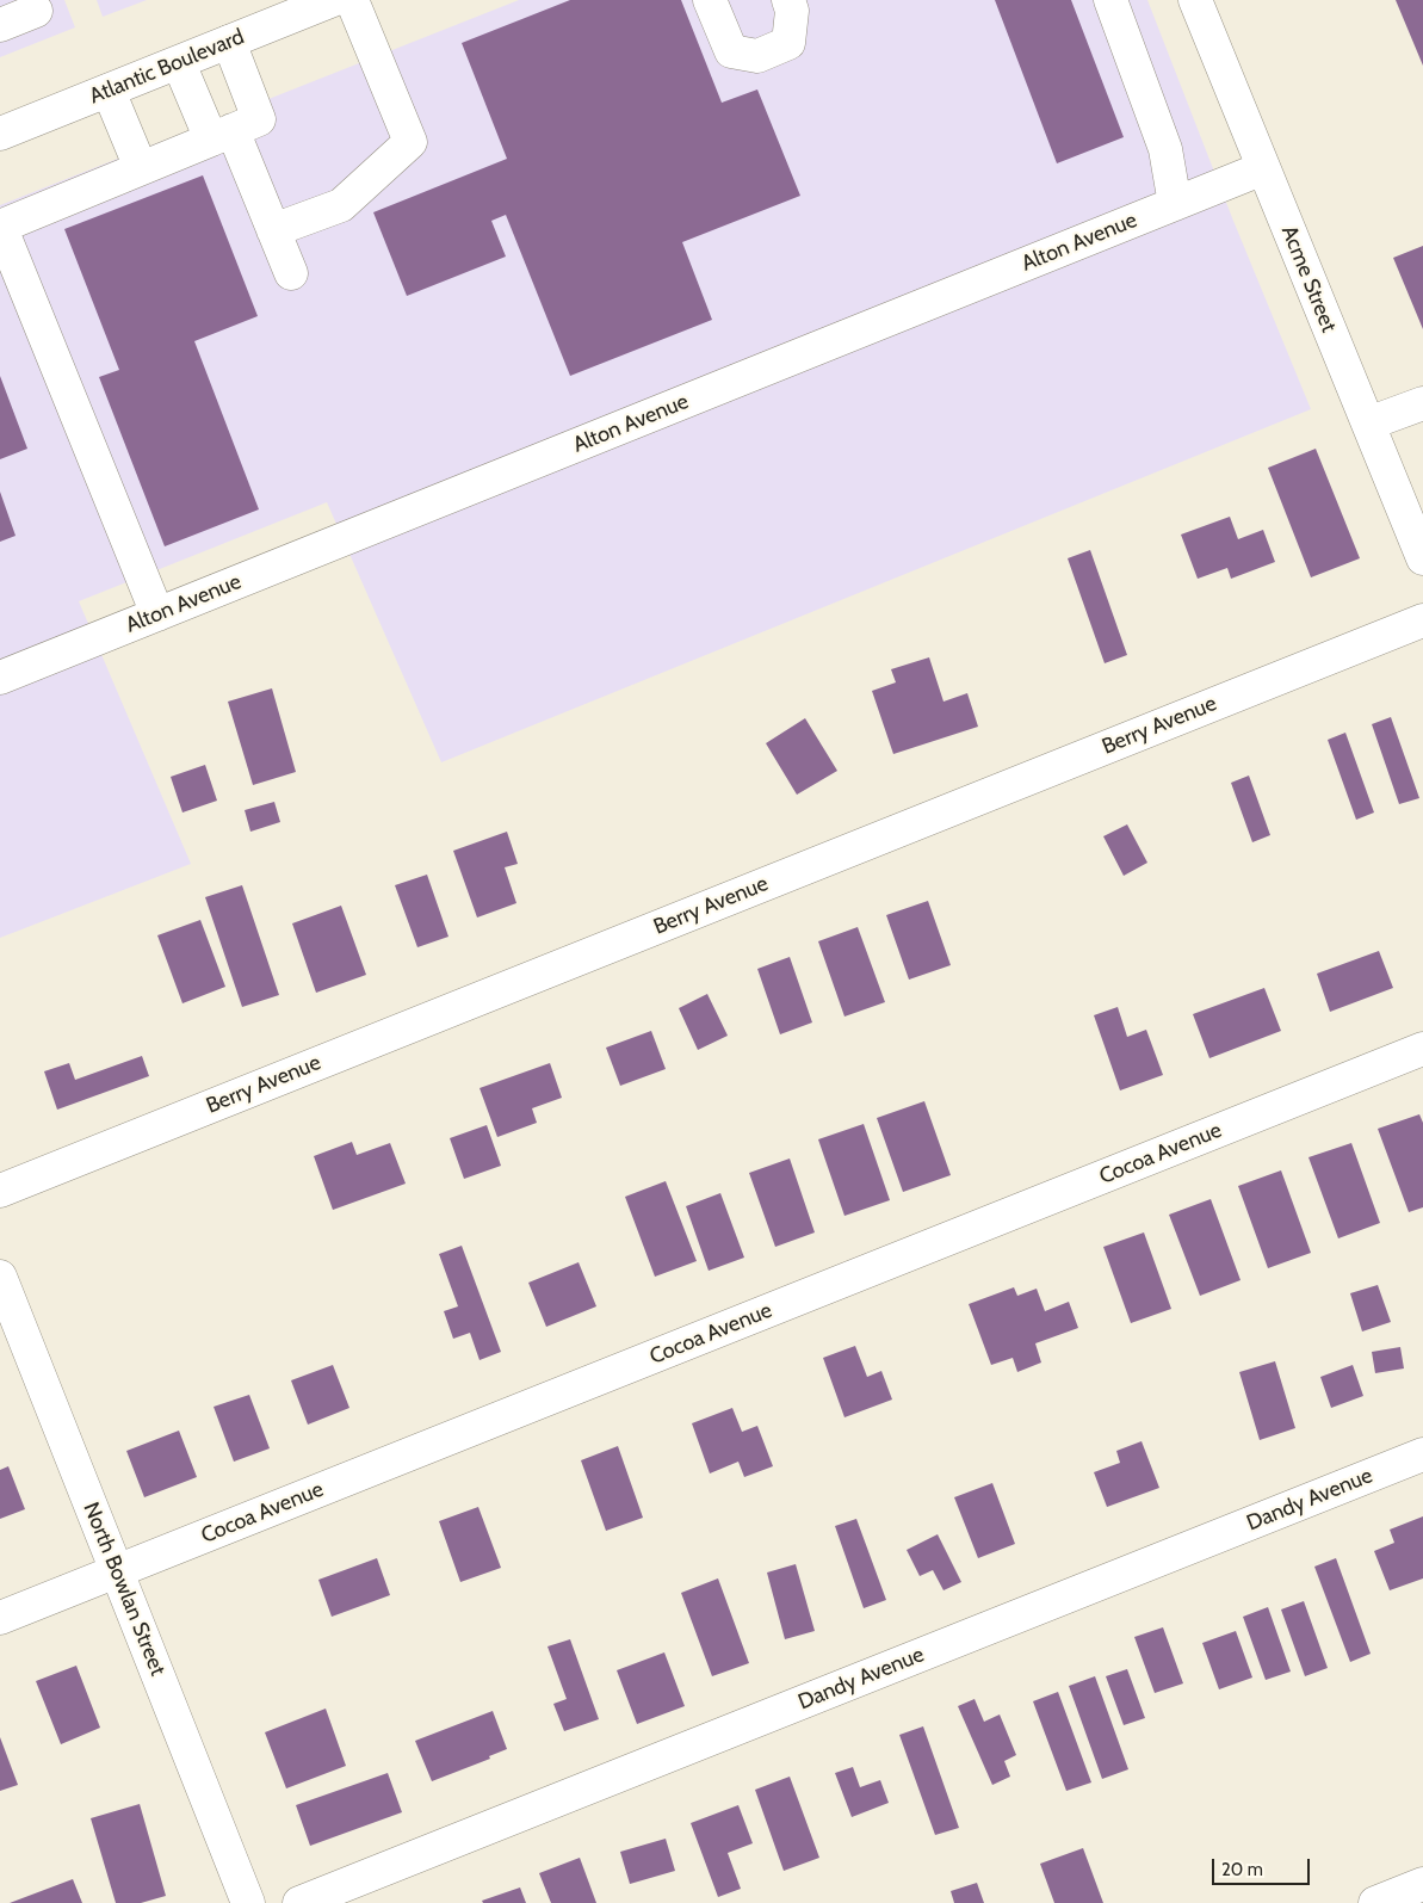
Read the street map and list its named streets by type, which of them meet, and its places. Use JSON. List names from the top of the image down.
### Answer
{
  "streets": {
    "street": [
      "Atlantic Boulevard",
      "Alton Avenue",
      "Acme Street",
      "Berry Avenue",
      "Cocoa Avenue",
      "Dandy Avenue",
      "North Bowlan Street"
    ]
  },
  "crossings": [
    ["Alton Avenue", "Acme Street"],
    ["Cocoa Avenue", "North Bowlan Street"]
  ],
  "scale_bar": "20 m"
}
